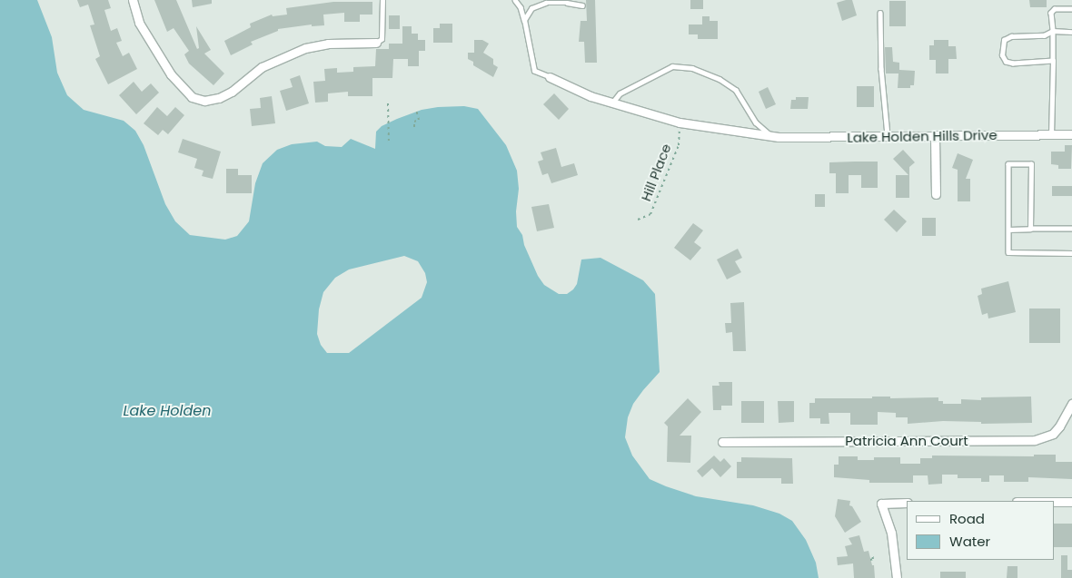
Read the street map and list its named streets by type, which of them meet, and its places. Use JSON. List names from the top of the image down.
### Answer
{
  "streets": {
    "street": ["Lake Holden Hills Drive", "Patricia Ann Court"],
    "path": ["Hill Place"]
  },
  "crossings": [
    ["Lake Holden Hills Drive", "Hill Place"]
  ],
  "water": ["Lake Holden"],
  "legend": ["Road", "Water"]
}
